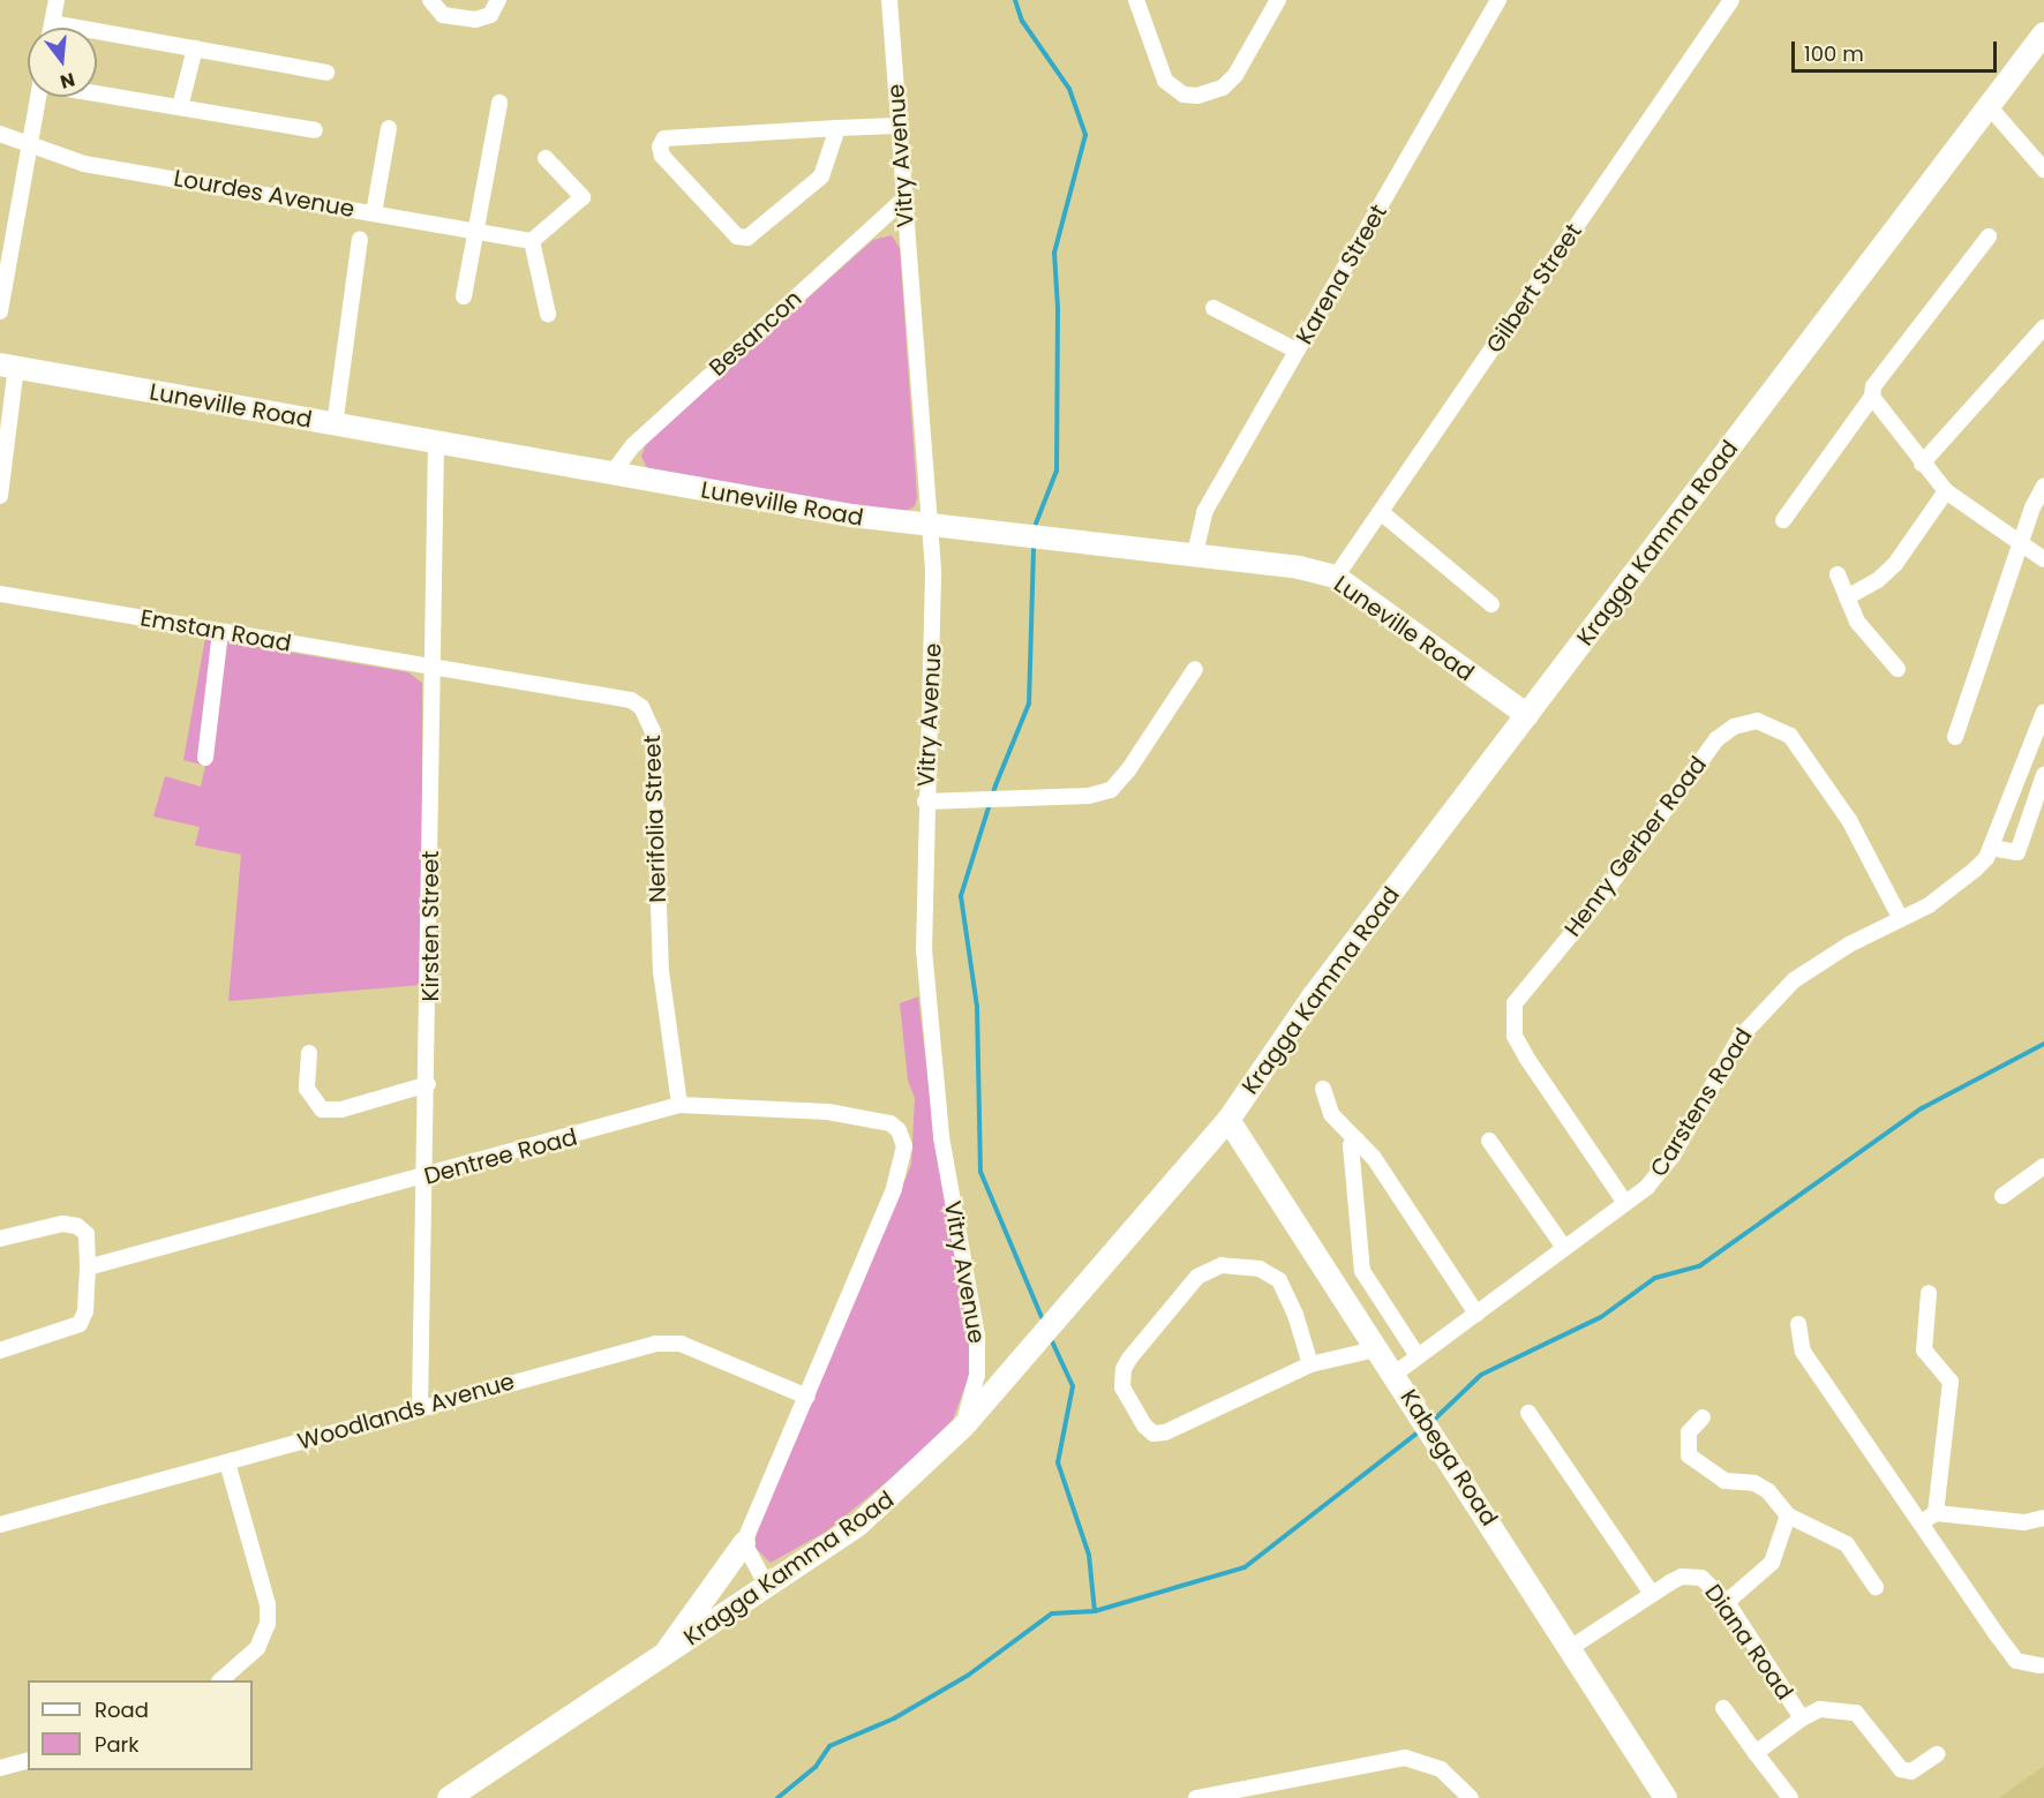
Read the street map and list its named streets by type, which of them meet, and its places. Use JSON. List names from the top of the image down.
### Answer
{
  "streets": {
    "main road": ["Luneville Road", "Kragga Kamma Road", "Kabega Road"],
    "street": [
      "Vitry Avenue",
      "Lourdes Avenue",
      "Karena Street",
      "Gilbert Street",
      "Besancon",
      "Emstan Road",
      "Nerifolia Street",
      "Henry Gerber Road",
      "Kirsten Street",
      "Carstens Road",
      "Dentree Road",
      "Woodlands Avenue",
      "Diana Road"
    ]
  },
  "crossings": [
    ["Vitry Avenue", "Besancon"],
    ["Vitry Avenue", "Luneville Road"],
    ["Vitry Avenue", "Kragga Kamma Road"],
    ["Karena Street", "Luneville Road"],
    ["Gilbert Street", "Luneville Road"],
    ["Besancon", "Luneville Road"],
    ["Luneville Road", "Kragga Kamma Road"],
    ["Luneville Road", "Kirsten Street"],
    ["Kragga Kamma Road", "Kabega Road"],
    ["Emstan Road", "Nerifolia Street"],
    ["Emstan Road", "Kirsten Street"],
    ["Nerifolia Street", "Kirsten Street"],
    ["Nerifolia Street", "Dentree Road"],
    ["Henry Gerber Road", "Carstens Road"],
    ["Kirsten Street", "Dentree Road"],
    ["Kirsten Street", "Woodlands Avenue"],
    ["Carstens Road", "Kabega Road"],
    ["Dentree Road", "Woodlands Avenue"],
    ["Kabega Road", "Diana Road"]
  ],
  "legend": ["Road", "Park"],
  "scale_bar": "100 m",
  "north": "bottom"
}
